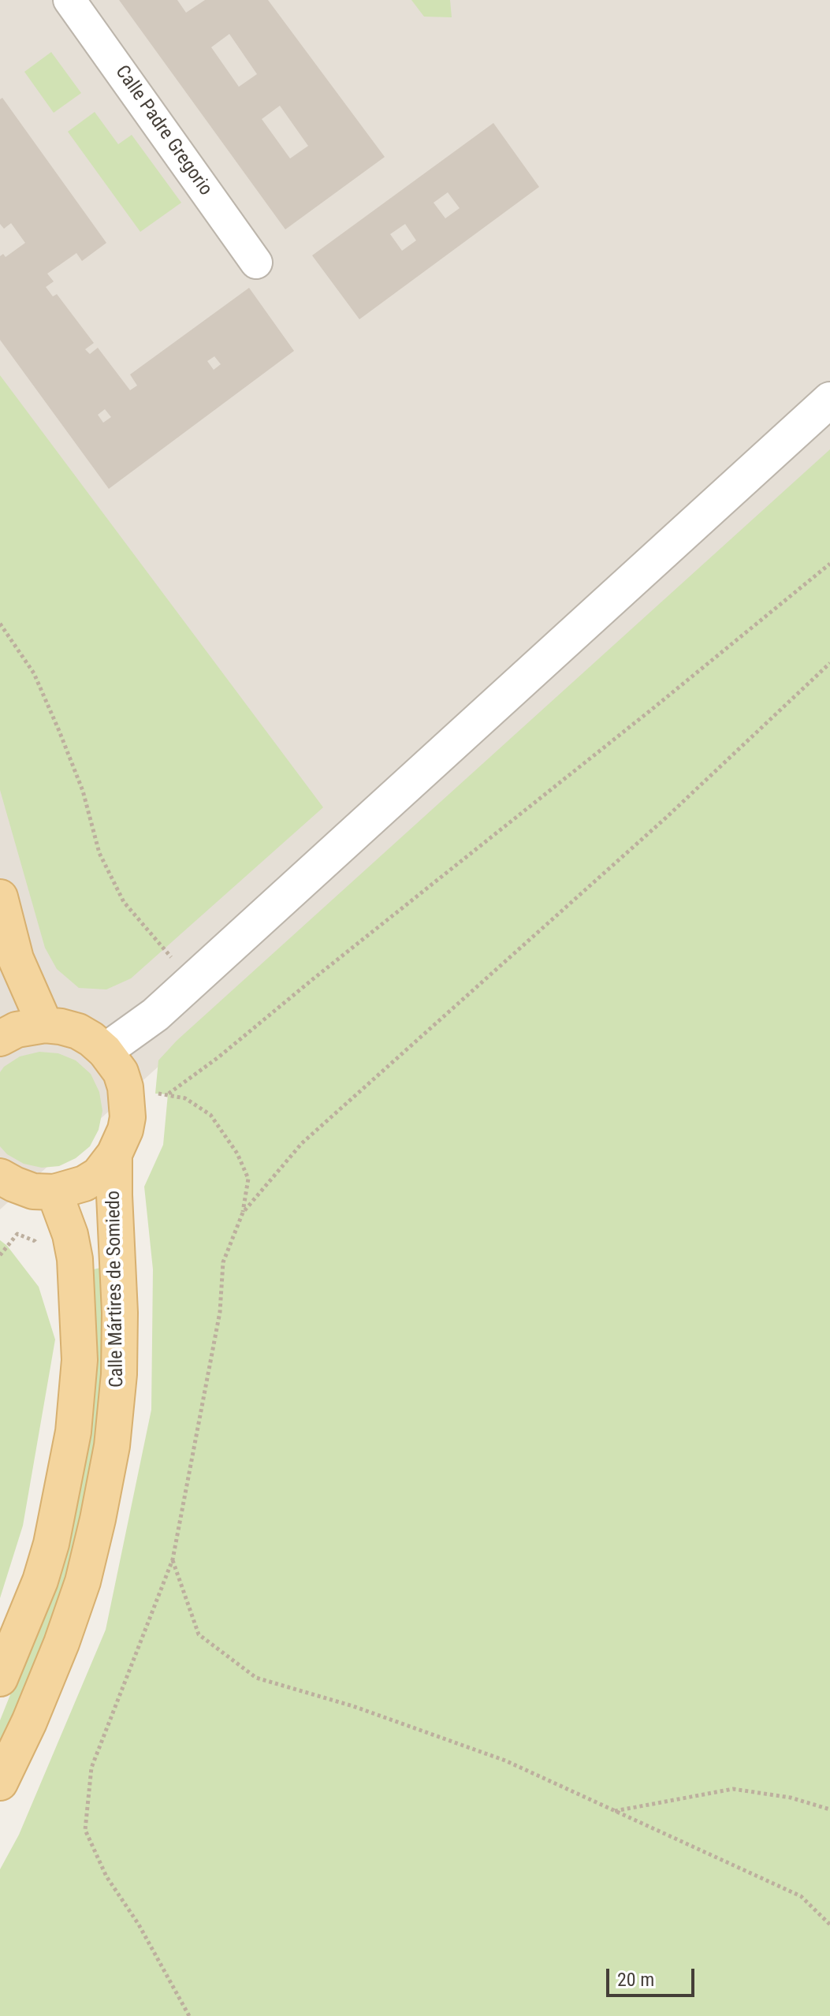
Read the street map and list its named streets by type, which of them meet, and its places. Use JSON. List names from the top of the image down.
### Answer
{
  "streets": {
    "main road": ["Calle Mártires de Somiedo"],
    "street": ["Calle Padre Gregorio"]
  },
  "scale_bar": "20 m"
}
